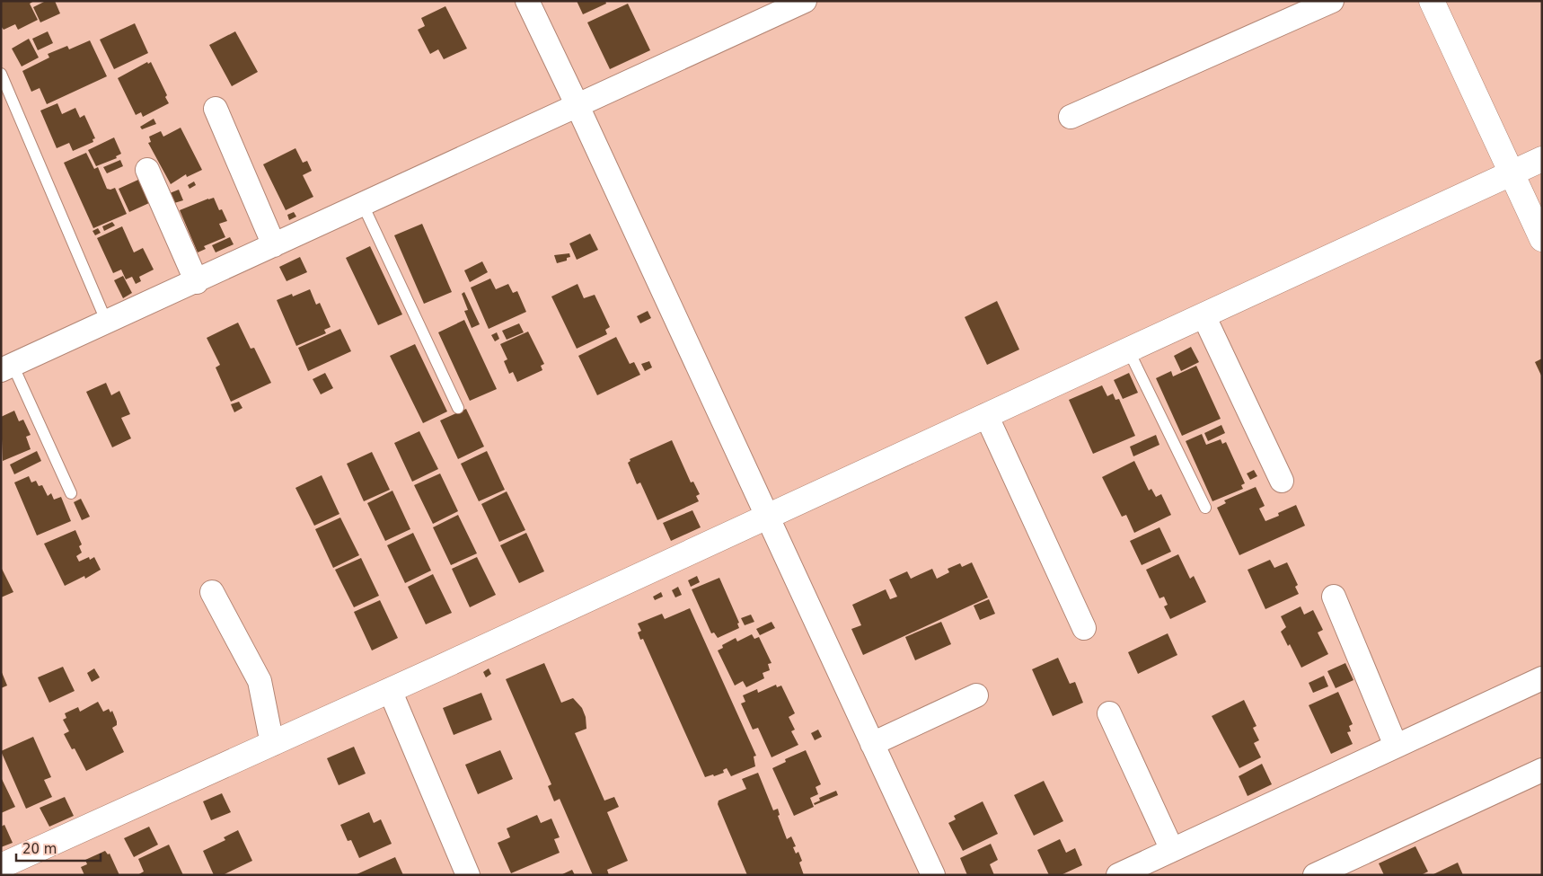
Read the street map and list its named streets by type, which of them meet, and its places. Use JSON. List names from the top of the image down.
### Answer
{
  "scale_bar": "20 m"
}
